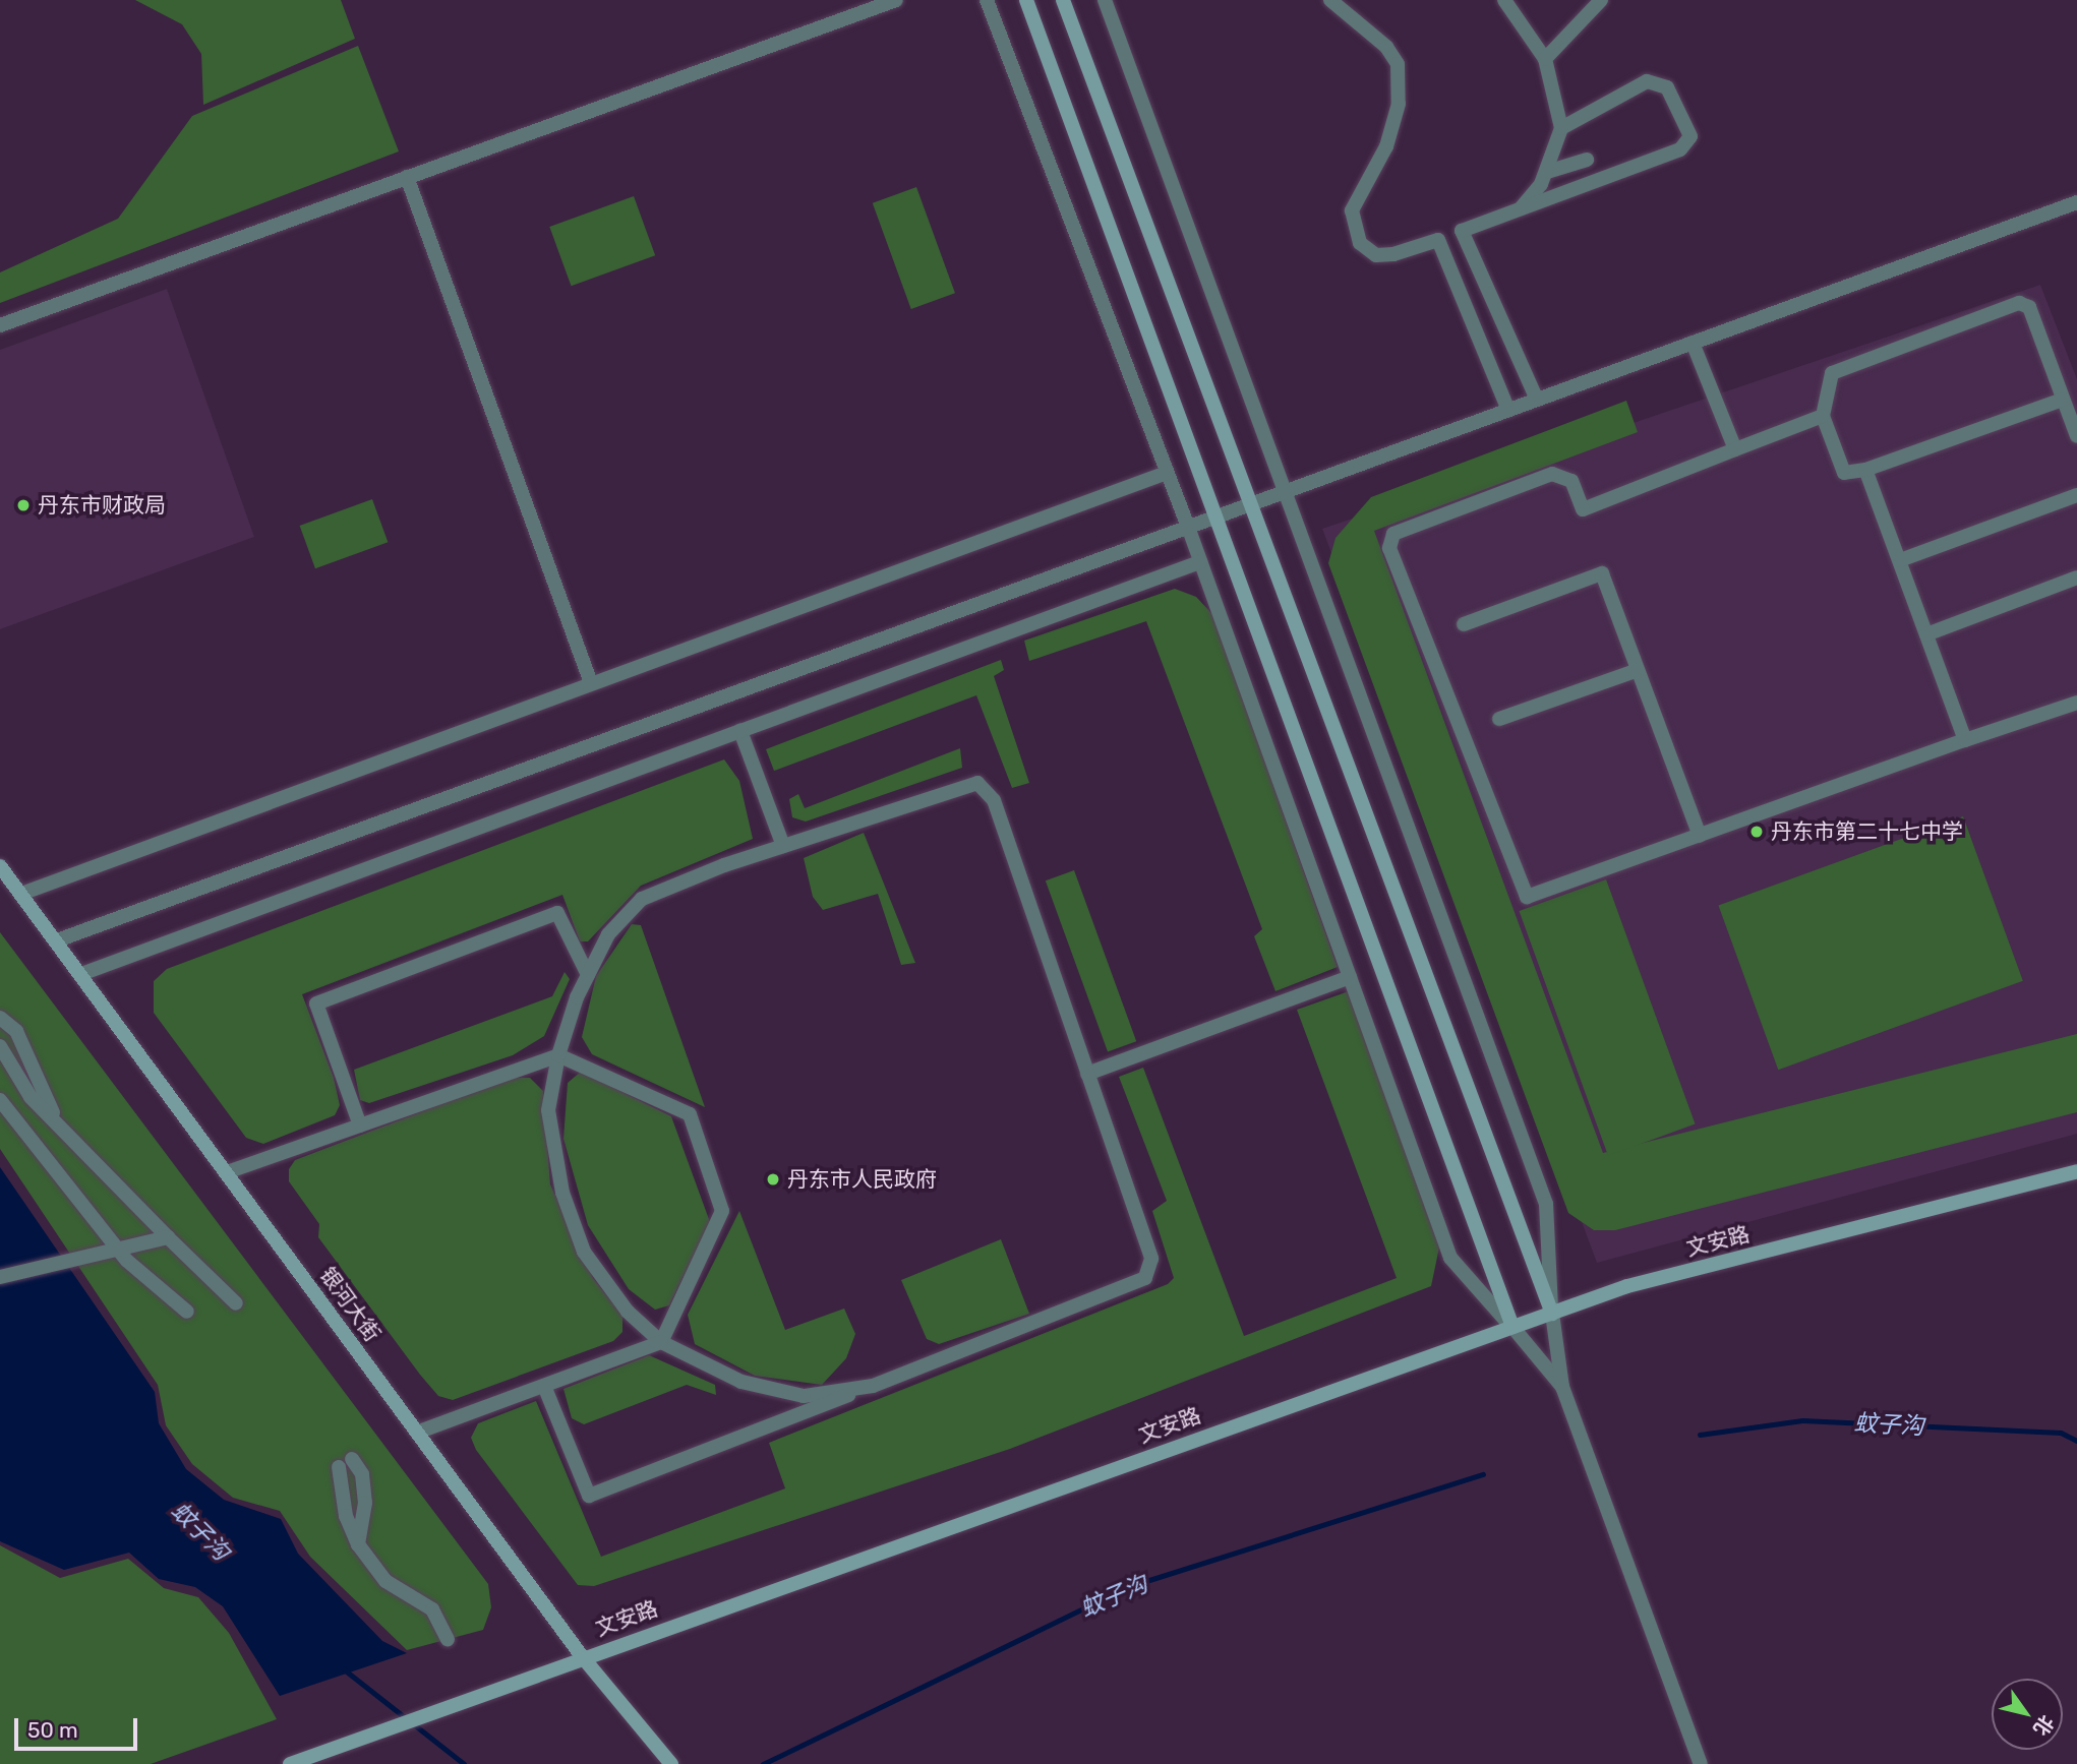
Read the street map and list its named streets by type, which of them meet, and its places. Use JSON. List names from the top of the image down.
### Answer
{
  "streets": {
    "main road": ["文安路", "银河大街"]
  },
  "crossings": [
    ["文安路", "银河大街"]
  ],
  "water": ["蚊子沟"],
  "places": ["丹东市财政局", "丹东市第二十七中学", "丹东市人民政府"],
  "scale_bar": "50 m",
  "north": "bottom right"
}
